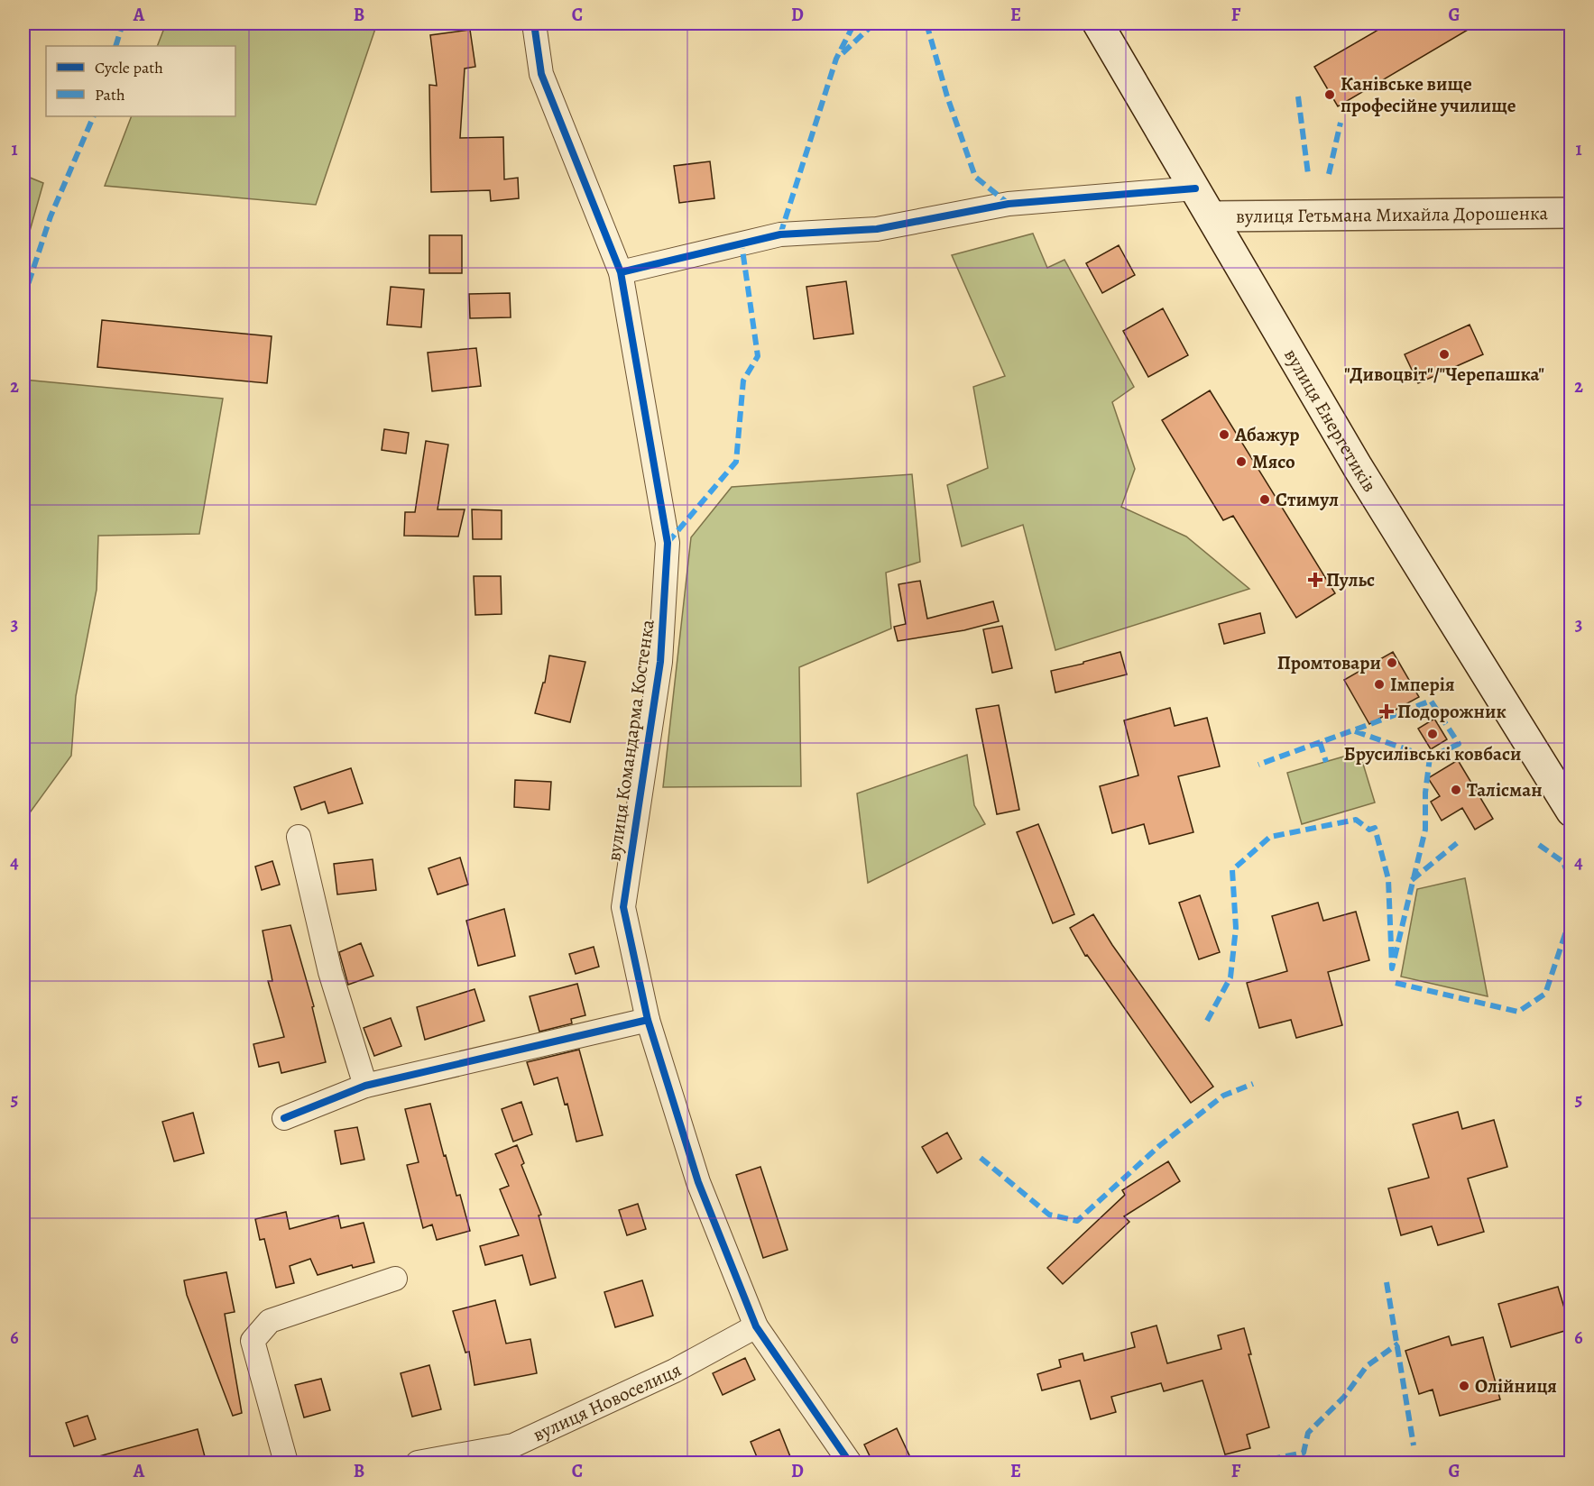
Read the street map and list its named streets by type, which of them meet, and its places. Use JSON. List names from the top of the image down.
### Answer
{
  "streets": {
    "main road": ["вулиця Гетьмана Михайла Дорошенка", "вулиця Енергетиків"],
    "street": ["вулиця Командарма Костенка", "вулиця Новоселиця"]
  },
  "crossings": [
    ["вулиця Гетьмана Михайла Дорошенка", "вулиця Енергетиків"],
    ["вулиця Командарма Костенка", "вулиця Новоселиця"]
  ],
  "places": {
    "other": [
      "Канівське вище професійне училище",
      "\"Дивоцвіт\"/\"Черепашка\"",
      "Абажур",
      "Мясо",
      "Стимул",
      "Промтовари",
      "Імперія",
      "Брусилівські ковбаси",
      "Талісман",
      "Олійниця"
    ],
    "health": ["Пульс", "Подорожник"]
  },
  "legend": ["Cycle path", "Path"],
  "grid": {
    "columns": [
      "A",
      "B",
      "C",
      "D",
      "E",
      "F",
      "G"
    ],
    "rows": [
      "1",
      "2",
      "3",
      "4",
      "5",
      "6"
    ]
  }
}
